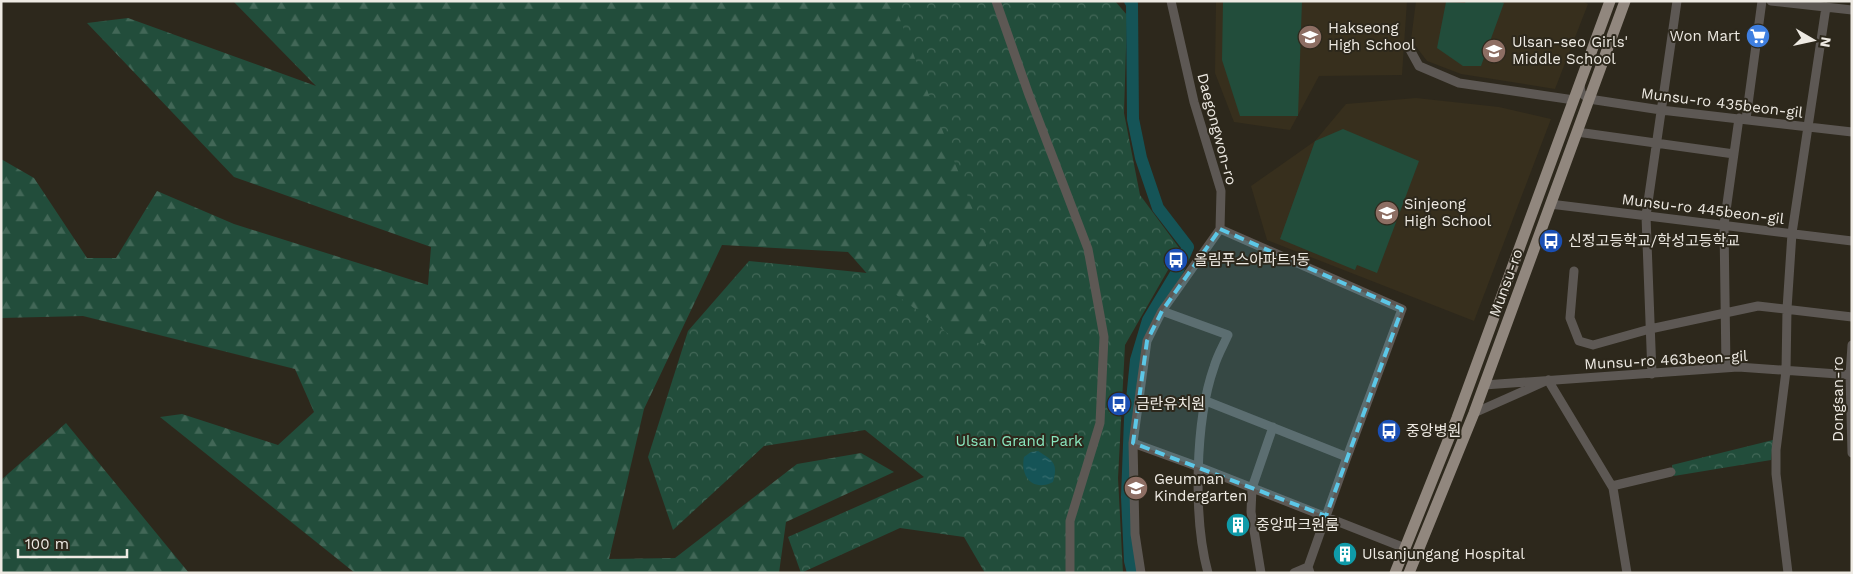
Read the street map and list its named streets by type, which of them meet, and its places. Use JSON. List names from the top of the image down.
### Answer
{
  "streets": {
    "main road": ["Munsu-ro"],
    "street": [
      "Munsu-ro 435beon-gil",
      "Daegongwon-ro",
      "Munsu-ro 445beon-gil",
      "Munsu-ro 463beon-gil",
      "Dongsan-ro"
    ]
  },
  "crossings": [
    ["Munsu-ro 435beon-gil", "Munsu-ro"],
    ["Munsu-ro 445beon-gil", "Munsu-ro"],
    ["Munsu-ro", "Munsu-ro 463beon-gil"],
    ["Munsu-ro 463beon-gil", "Dongsan-ro"]
  ],
  "parks": ["Ulsan Grand Park"],
  "places": {
    "supermarket": ["Won Mart"],
    "school or university": [
      "Hakseong High School",
      "Ulsan-seo Girls' Middle School",
      "Sinjeong High School",
      "Geumnan Kindergarten"
    ],
    "bus stop": [
      "신정고등학교/학성고등학교",
      "올림푸스아파트1동",
      "금란유치원",
      "중앙병원"
    ],
    "building": ["중앙파크원룸", "Ulsanjungang Hospital"]
  },
  "scale_bar": "100 m",
  "north": "right"
}
